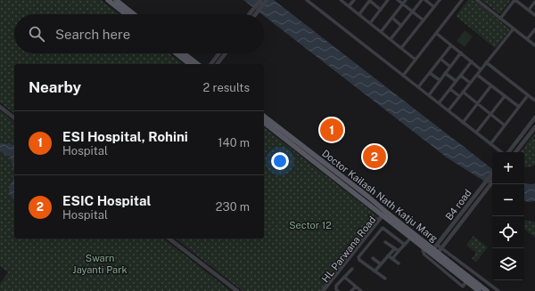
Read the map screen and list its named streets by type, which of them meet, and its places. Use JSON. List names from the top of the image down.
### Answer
{
  "streets": {
    "main road": ["Doctor Kailash Nath Katju Marg"],
    "street": ["B4 road", "HL Parwana Road"]
  },
  "crossings": [
    ["Doctor Kailash Nath Katju Marg", "B4 road"],
    ["Doctor Kailash Nath Katju Marg", "HL Parwana Road"]
  ],
  "parks": ["Sector 12", "Swarn Jayanti Park"],
  "page": {
    "search": "Search here",
    "heading": ["Nearby", "2 results"],
    "list": [
      {
        "mark": "1",
        "name": "ESI Hospital, Rohini",
        "note": "Hospital",
        "value": "140 m"
      },
      {
        "mark": "2",
        "name": "ESIC Hospital",
        "note": "Hospital",
        "value": "230 m"
      }
    ],
    "pins": ["1", "2"],
    "map_buttons": ["+", "−"]
  }
}
